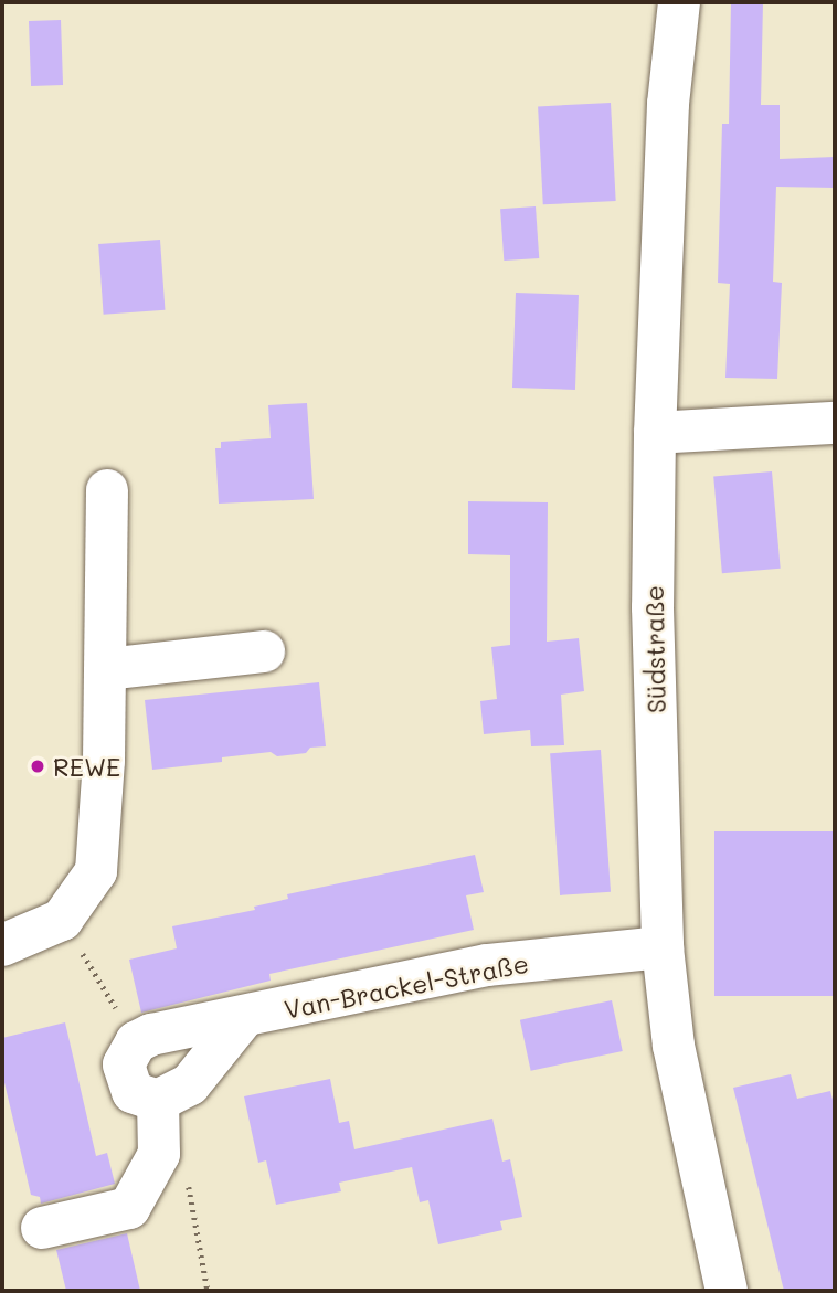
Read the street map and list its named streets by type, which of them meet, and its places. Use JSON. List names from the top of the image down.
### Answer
{
  "streets": {
    "street": ["Südstraße", "Van-Brackel-Straße"]
  },
  "crossings": [
    ["Südstraße", "Van-Brackel-Straße"]
  ],
  "places": ["REWE"]
}
